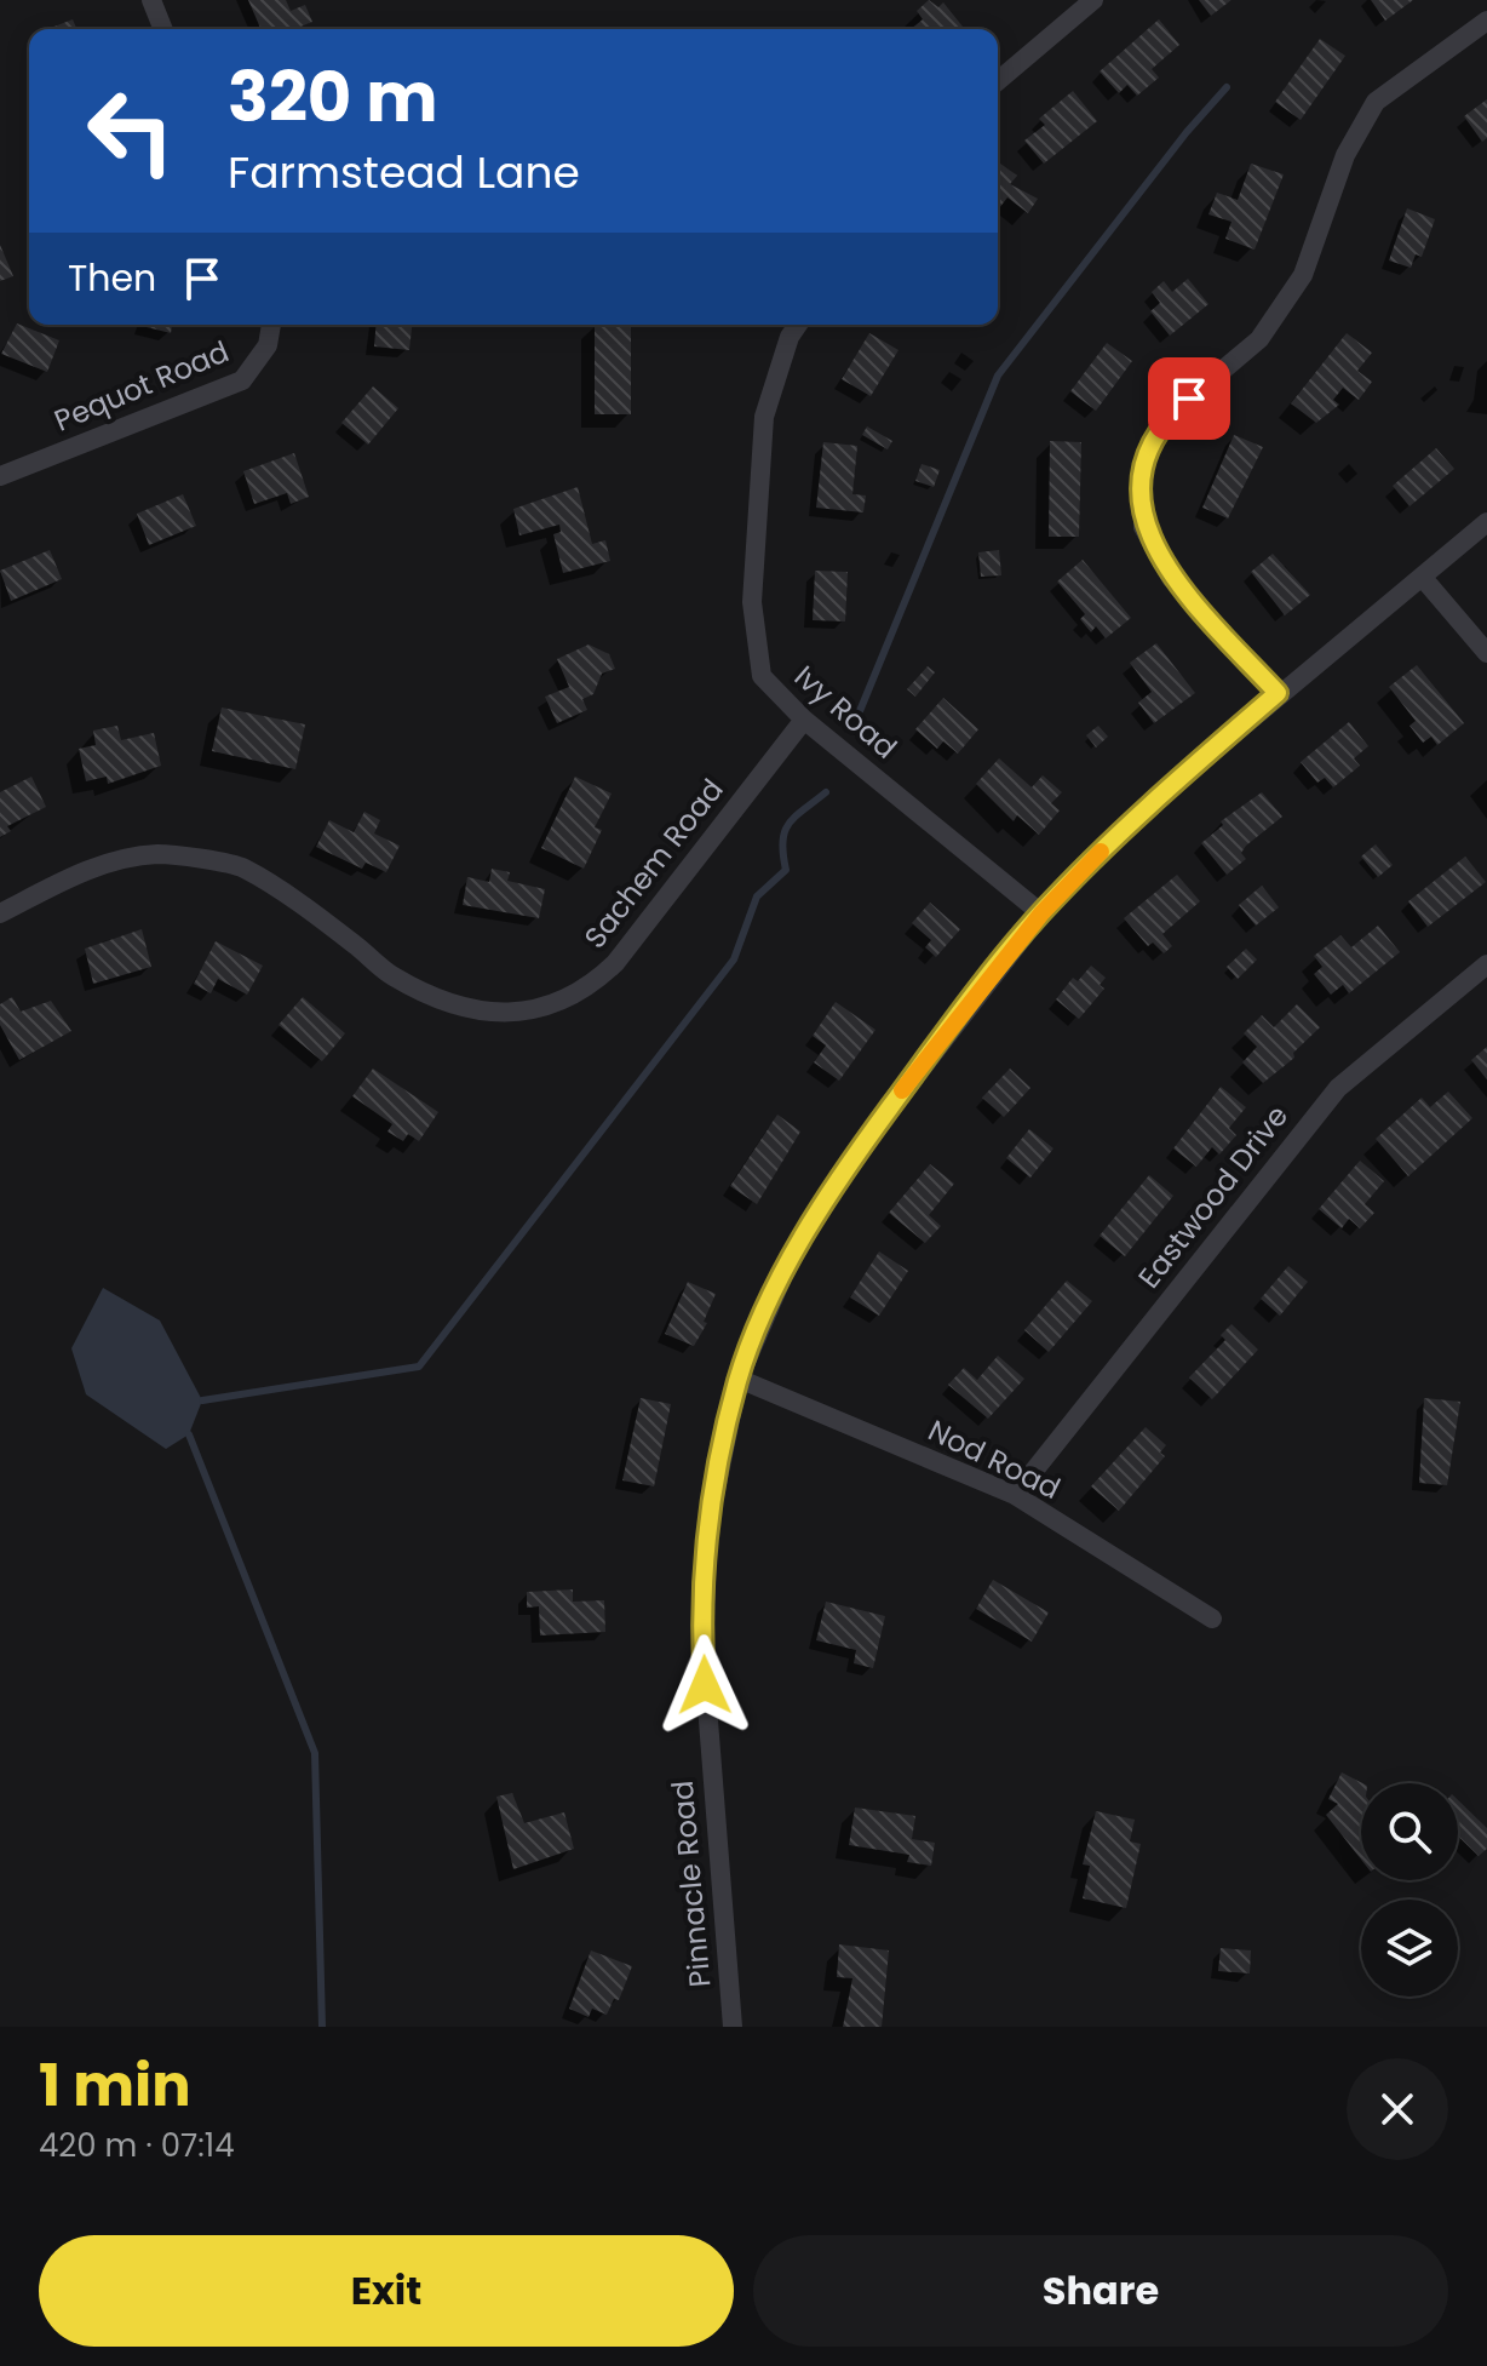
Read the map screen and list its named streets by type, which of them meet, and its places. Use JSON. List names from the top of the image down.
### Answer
{
  "streets": {
    "street": [
      "Pequot Road",
      "Ivy Road",
      "Sachem Road",
      "Eastwood Drive",
      "Nod Road",
      "Pinnacle Road"
    ]
  },
  "crossings": [
    ["Ivy Road", "Sachem Road"],
    ["Ivy Road", "Pinnacle Road"],
    ["Eastwood Drive", "Nod Road"],
    ["Nod Road", "Pinnacle Road"]
  ],
  "page": {
    "turn": ["320 m", "Farmstead Lane"],
    "then": "Then",
    "heading": ["1 min", "420 m · 07:14"],
    "buttons": ["Exit", "Share"]
  }
}
